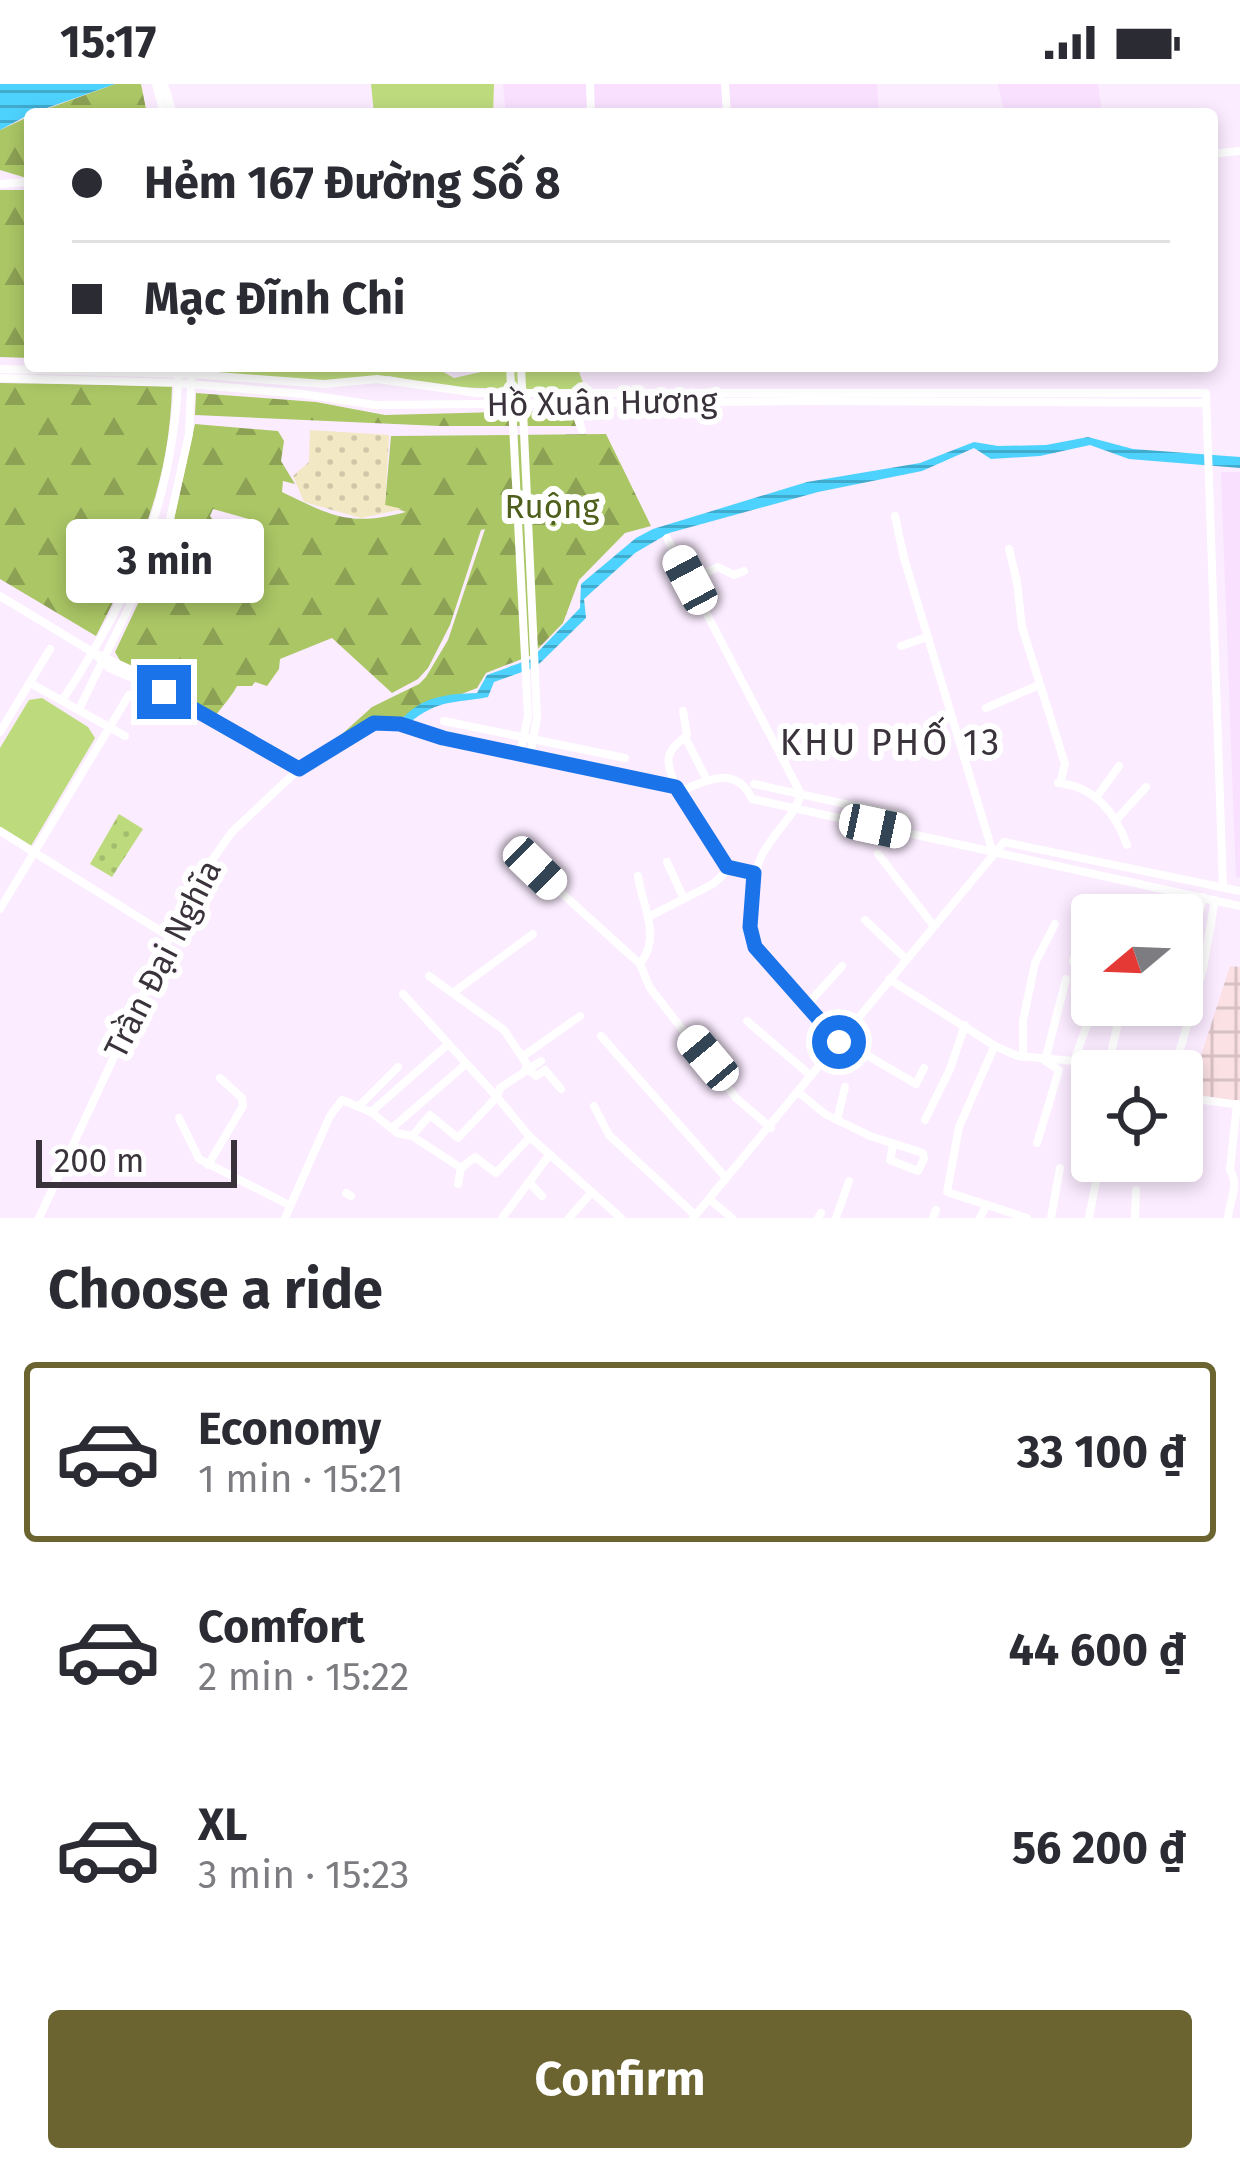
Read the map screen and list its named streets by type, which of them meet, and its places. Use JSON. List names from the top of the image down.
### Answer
{
  "streets": {
    "street": ["Hồ Xuân Hương", "Trần Đại Nghĩa"]
  },
  "districts": ["KHU PHỐ 13"],
  "parks": ["Ruộng"],
  "scale_bar": "200 m",
  "north": "left",
  "page": {
    "status": "15:17",
    "banner": ["Hẻm 167 Đường Số 8", "Mạc Đĩnh Chi"],
    "bubble": "3 min",
    "scale": "200 m",
    "heading": "Choose a ride",
    "list": [
      {
        "name": "Economy",
        "note": "1 min · 15:21",
        "value": "33 100 ₫"
      },
      {
        "name": "Comfort",
        "note": "2 min · 15:22",
        "value": "44 600 ₫"
      },
      {
        "name": "XL",
        "note": "3 min · 15:23",
        "value": "56 200 ₫"
      }
    ],
    "buttons": "Confirm"
  }
}
